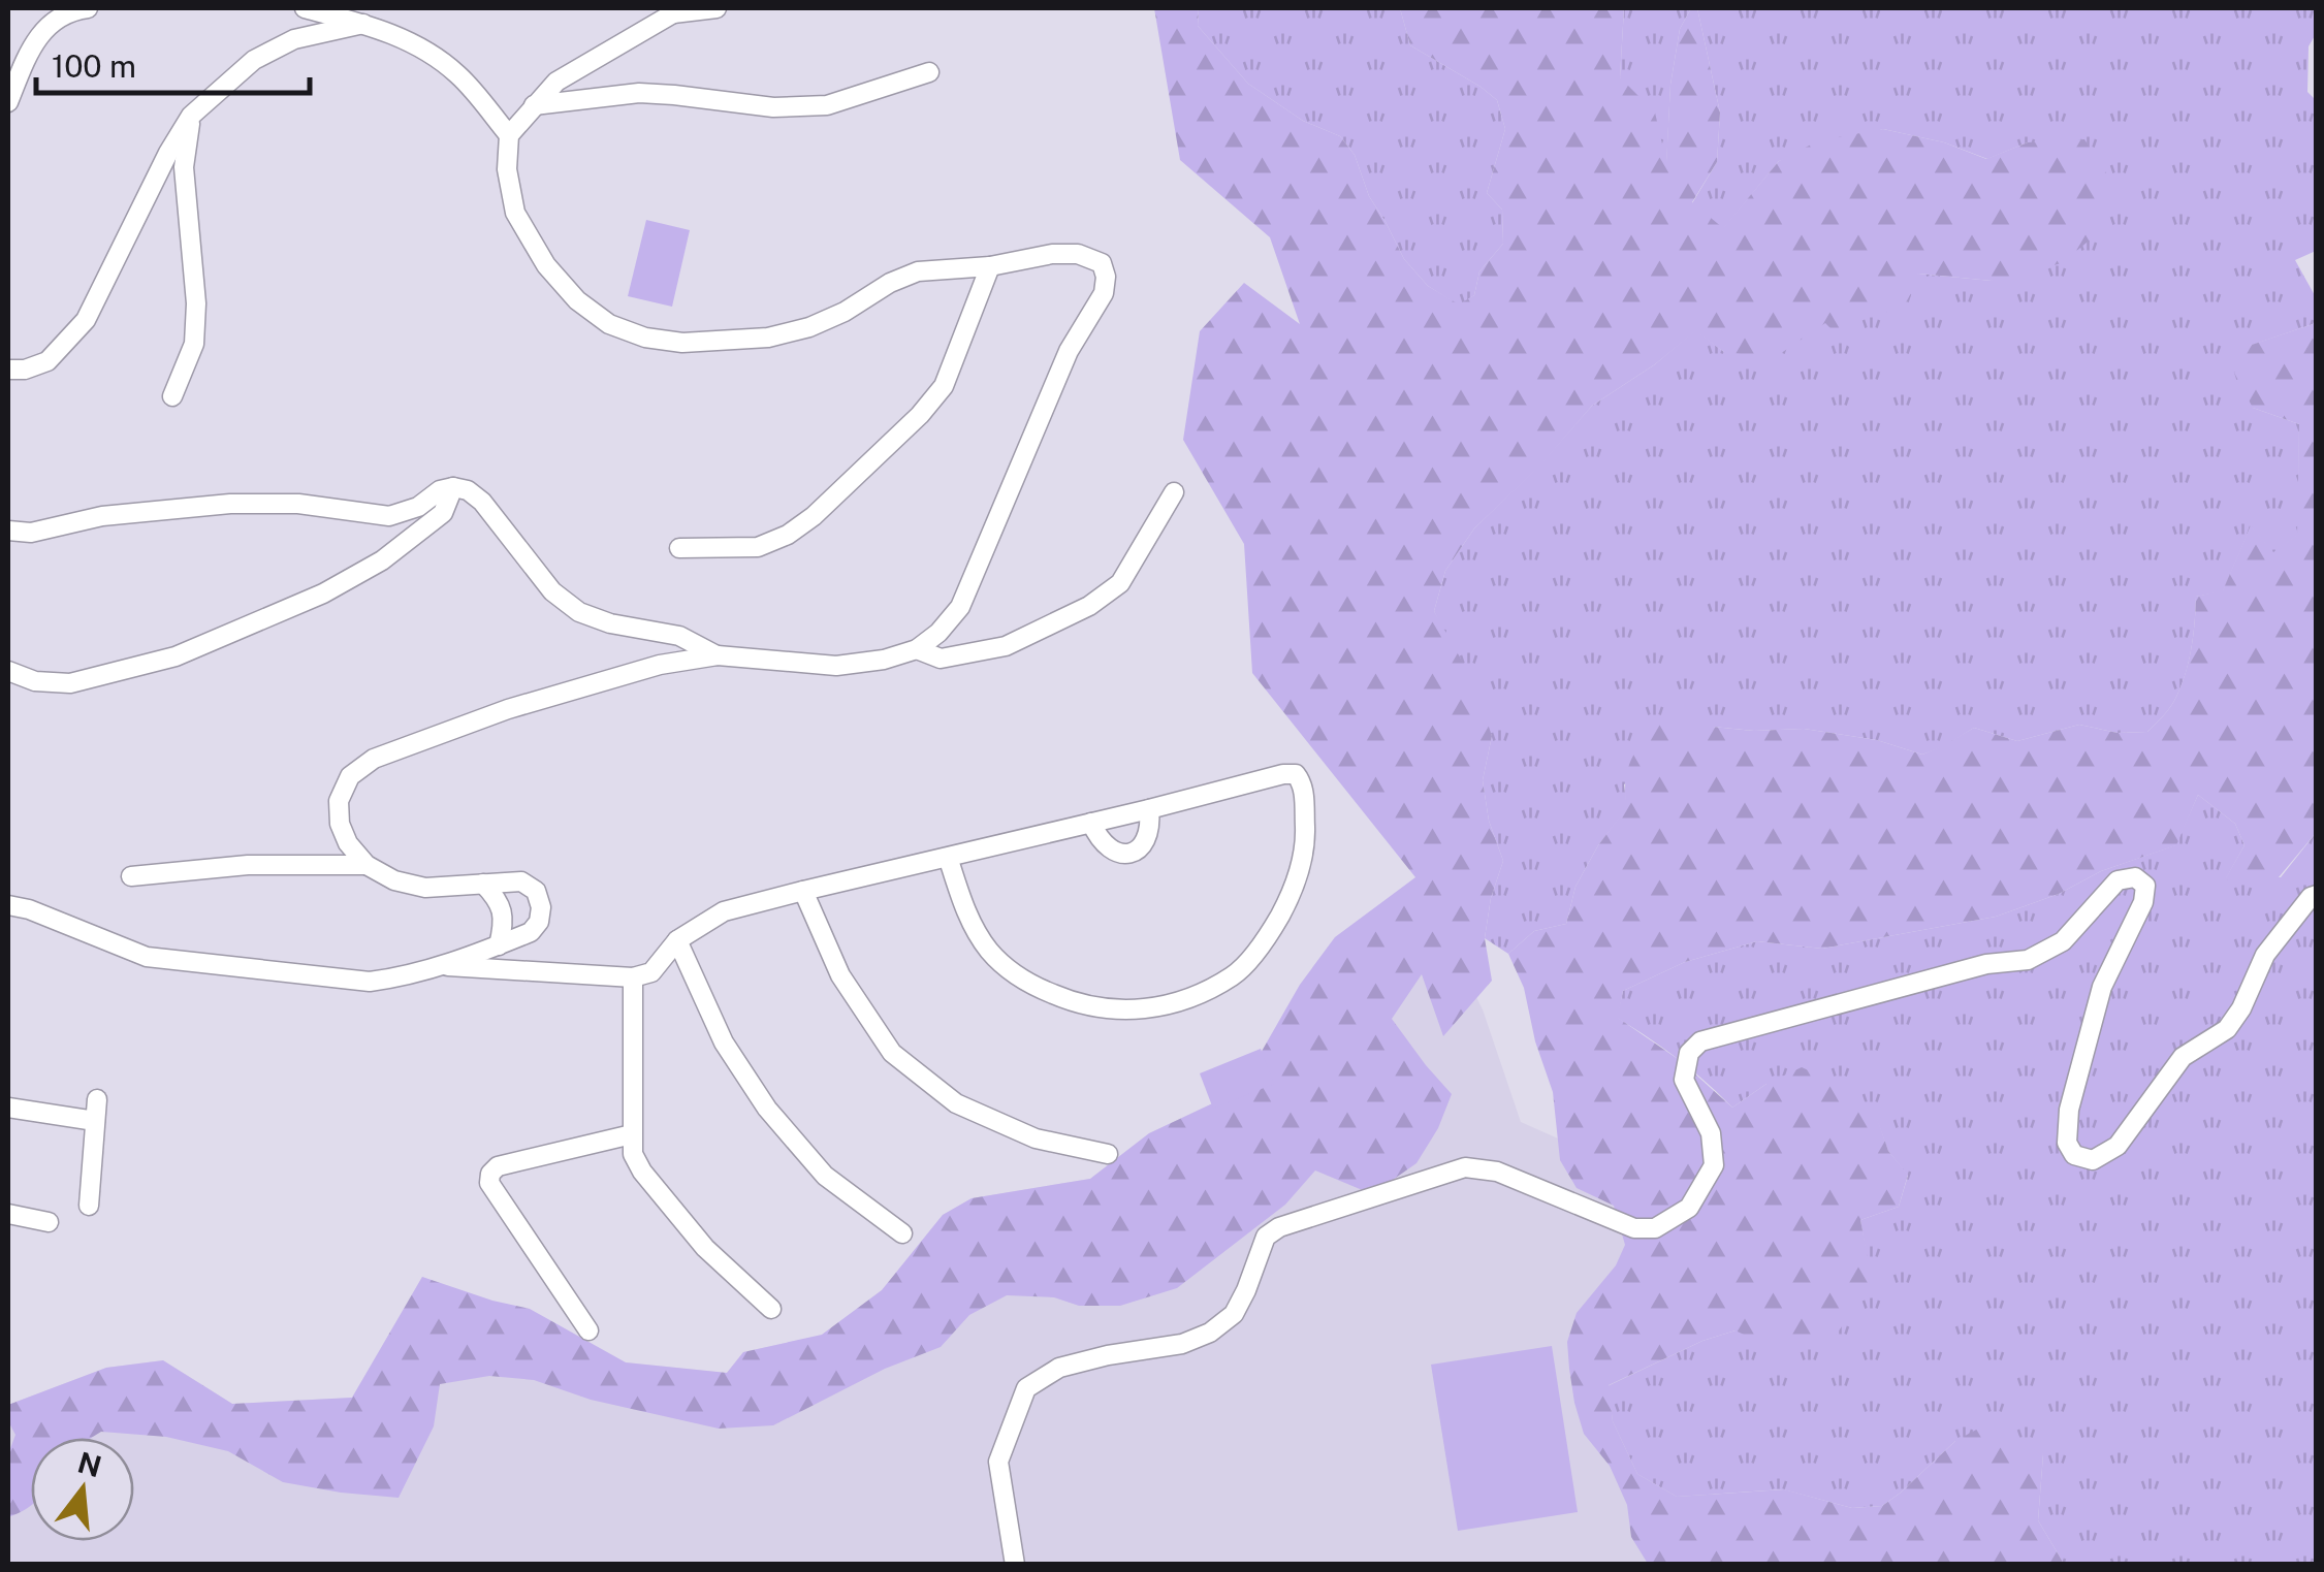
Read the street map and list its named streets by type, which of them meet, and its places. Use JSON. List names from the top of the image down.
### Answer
{
  "scale_bar": "100 m",
  "north": "top"
}
